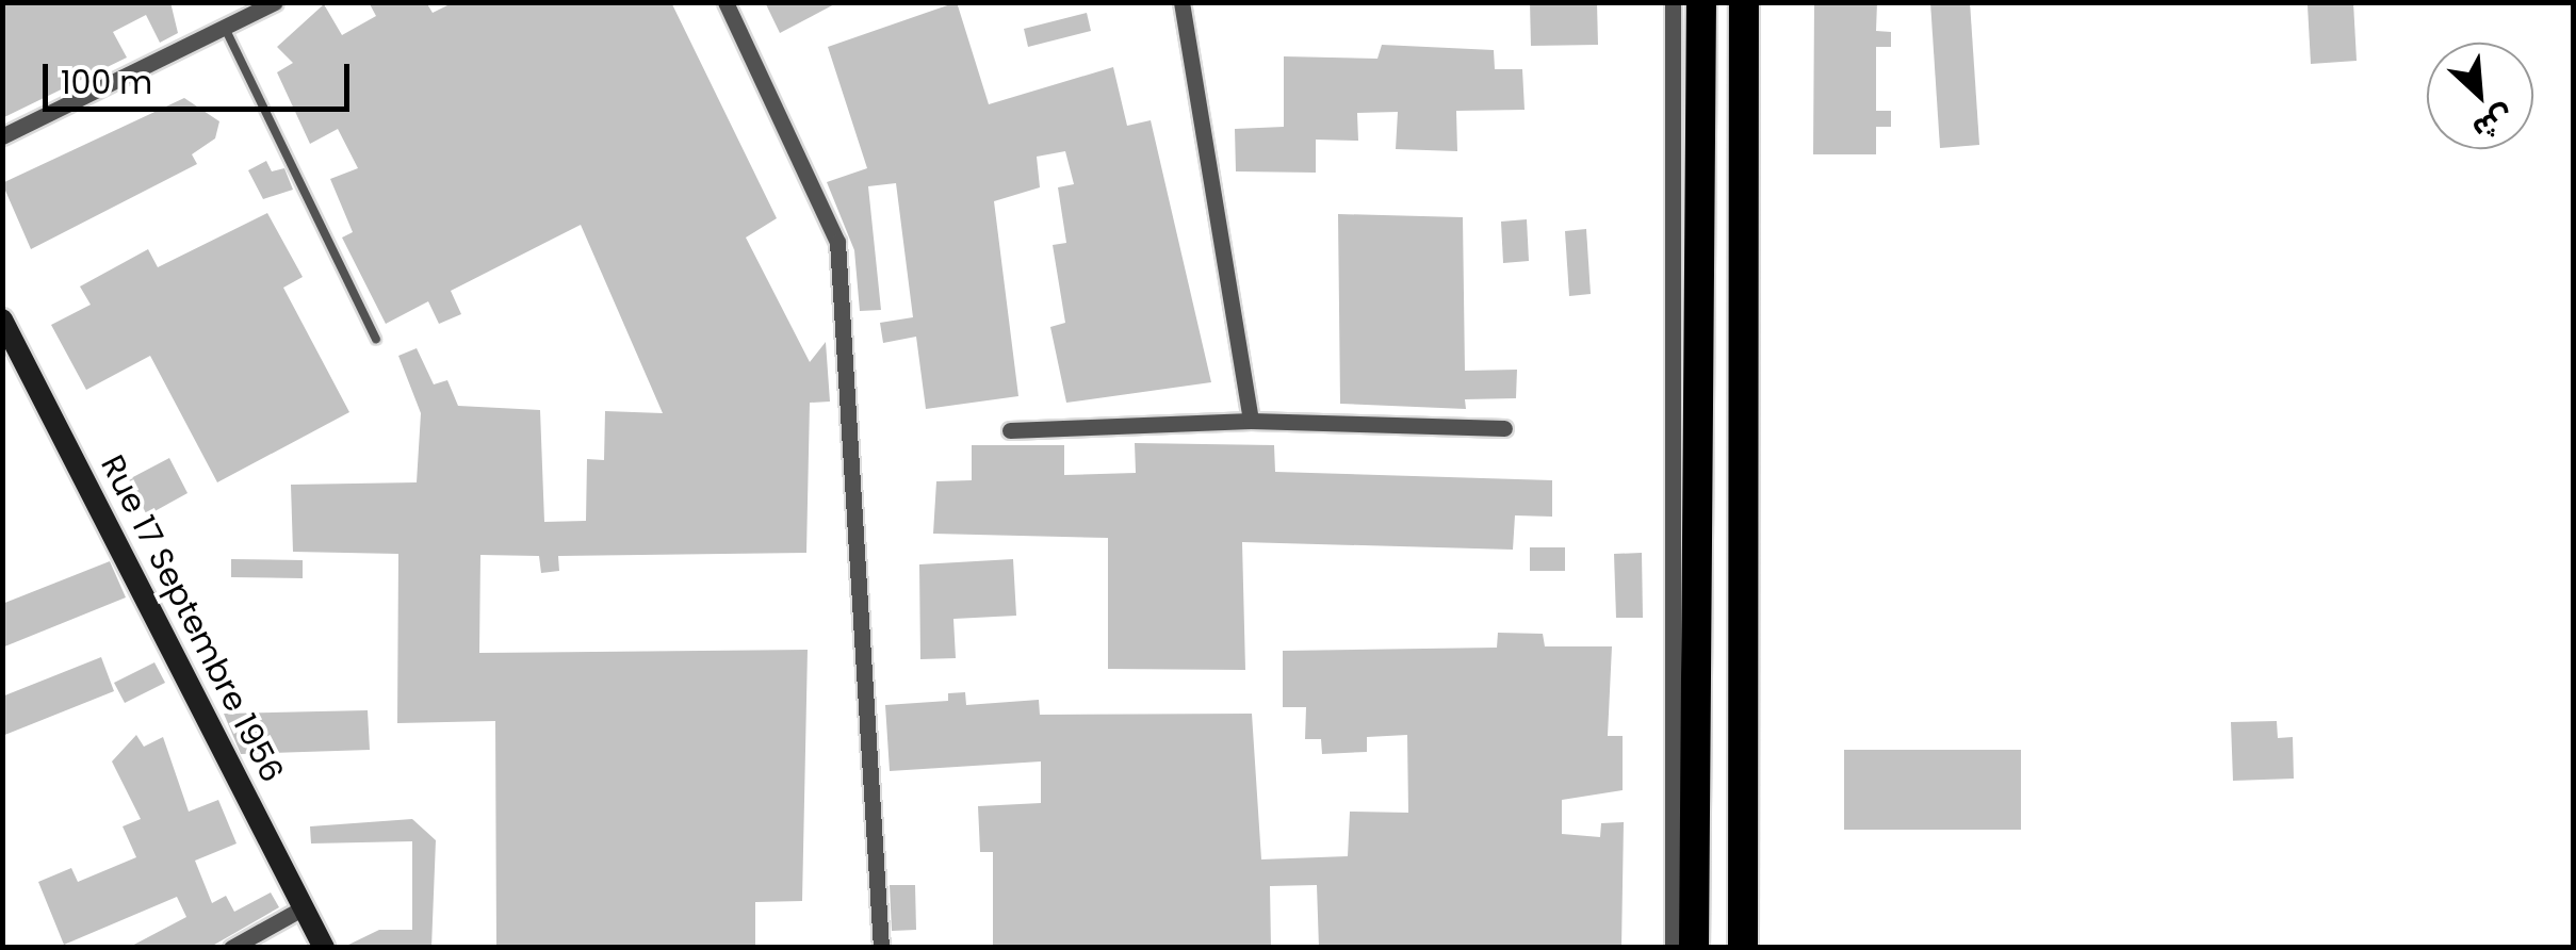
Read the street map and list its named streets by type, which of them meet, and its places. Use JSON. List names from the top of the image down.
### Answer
{
  "streets": {
    "main road": ["Rue 17 Septembre 1956"]
  },
  "scale_bar": "100 m",
  "north": "bottom right"
}
